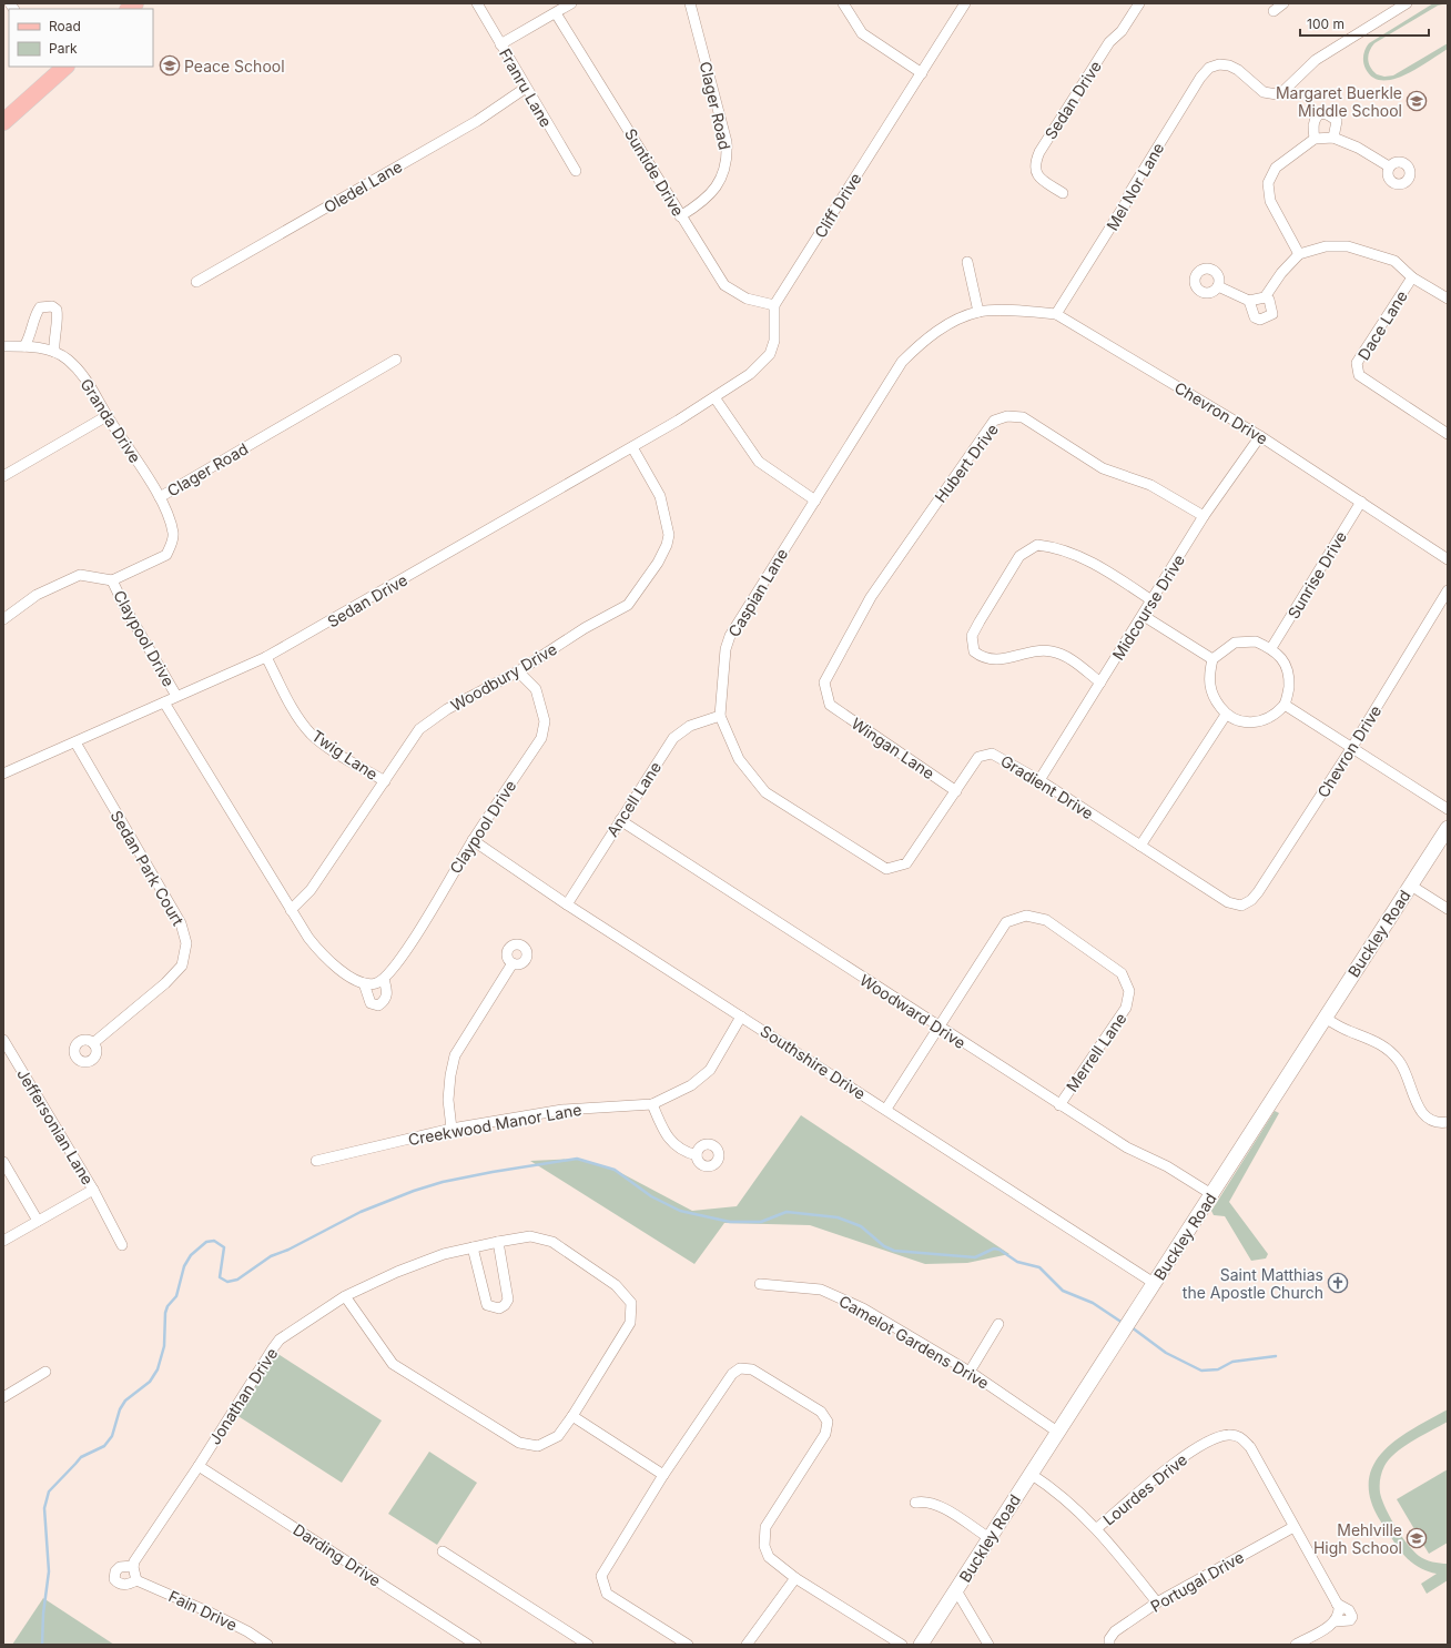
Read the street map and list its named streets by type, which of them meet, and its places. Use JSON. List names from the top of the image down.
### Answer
{
  "streets": {
    "street": [
      "Franru Lane",
      "Sedan Drive",
      "Clager Road",
      "Suntide Drive",
      "Oledel Lane",
      "Mel Nor Lane",
      "Cliff Drive",
      "Dace Lane",
      "Chevron Drive",
      "Granda Drive",
      "Hubert Drive",
      "Sunrise Drive",
      "Caspian Lane",
      "Midcourse Drive",
      "Claypool Drive",
      "Woodbury Drive",
      "Wingan Lane",
      "Twig Lane",
      "Gradient Drive",
      "Ancell Lane",
      "Sedan Park Court",
      "Buckley Road",
      "Woodward Drive",
      "Merrell Lane",
      "Southshire Drive",
      "Creekwood Manor Lane",
      "Jeffersonian Lane",
      "Camelot Gardens Drive",
      "Jonathan Drive",
      "Lourdes Drive",
      "Darding Drive",
      "Portugal Drive",
      "Fain Drive"
    ]
  },
  "crossings": [
    ["Franru Lane", "Oledel Lane"],
    ["Sedan Drive", "Claypool Drive"],
    ["Sedan Drive", "Woodbury Drive"],
    ["Sedan Drive", "Twig Lane"],
    ["Sedan Drive", "Sedan Park Court"],
    ["Clager Road", "Suntide Drive"],
    ["Clager Road", "Granda Drive"],
    ["Clager Road", "Claypool Drive"],
    ["Suntide Drive", "Cliff Drive"],
    ["Mel Nor Lane", "Chevron Drive"],
    ["Chevron Drive", "Sunrise Drive"],
    ["Chevron Drive", "Caspian Lane"],
    ["Chevron Drive", "Midcourse Drive"],
    ["Chevron Drive", "Gradient Drive"],
    ["Hubert Drive", "Midcourse Drive"],
    ["Hubert Drive", "Wingan Lane"],
    ["Caspian Lane", "Gradient Drive"],
    ["Caspian Lane", "Ancell Lane"],
    ["Midcourse Drive", "Gradient Drive"],
    ["Claypool Drive", "Woodbury Drive"],
    ["Claypool Drive", "Southshire Drive"],
    ["Woodbury Drive", "Twig Lane"],
    ["Wingan Lane", "Gradient Drive"],
    ["Gradient Drive", "Ancell Lane"],
    ["Ancell Lane", "Woodward Drive"],
    ["Ancell Lane", "Southshire Drive"],
    ["Buckley Road", "Woodward Drive"],
    ["Buckley Road", "Southshire Drive"],
    ["Buckley Road", "Camelot Gardens Drive"],
    ["Woodward Drive", "Merrell Lane"],
    ["Southshire Drive", "Creekwood Manor Lane"],
    ["Jonathan Drive", "Darding Drive"],
    ["Jonathan Drive", "Fain Drive"],
    ["Lourdes Drive", "Portugal Drive"]
  ],
  "places": {
    "school or university": ["Peace School", "Margaret Buerkle Middle School", "Mehlville High School"],
    "church": ["Saint Matthias the Apostle Church"]
  },
  "legend": ["Road", "Park"],
  "scale_bar": "100 m"
}
